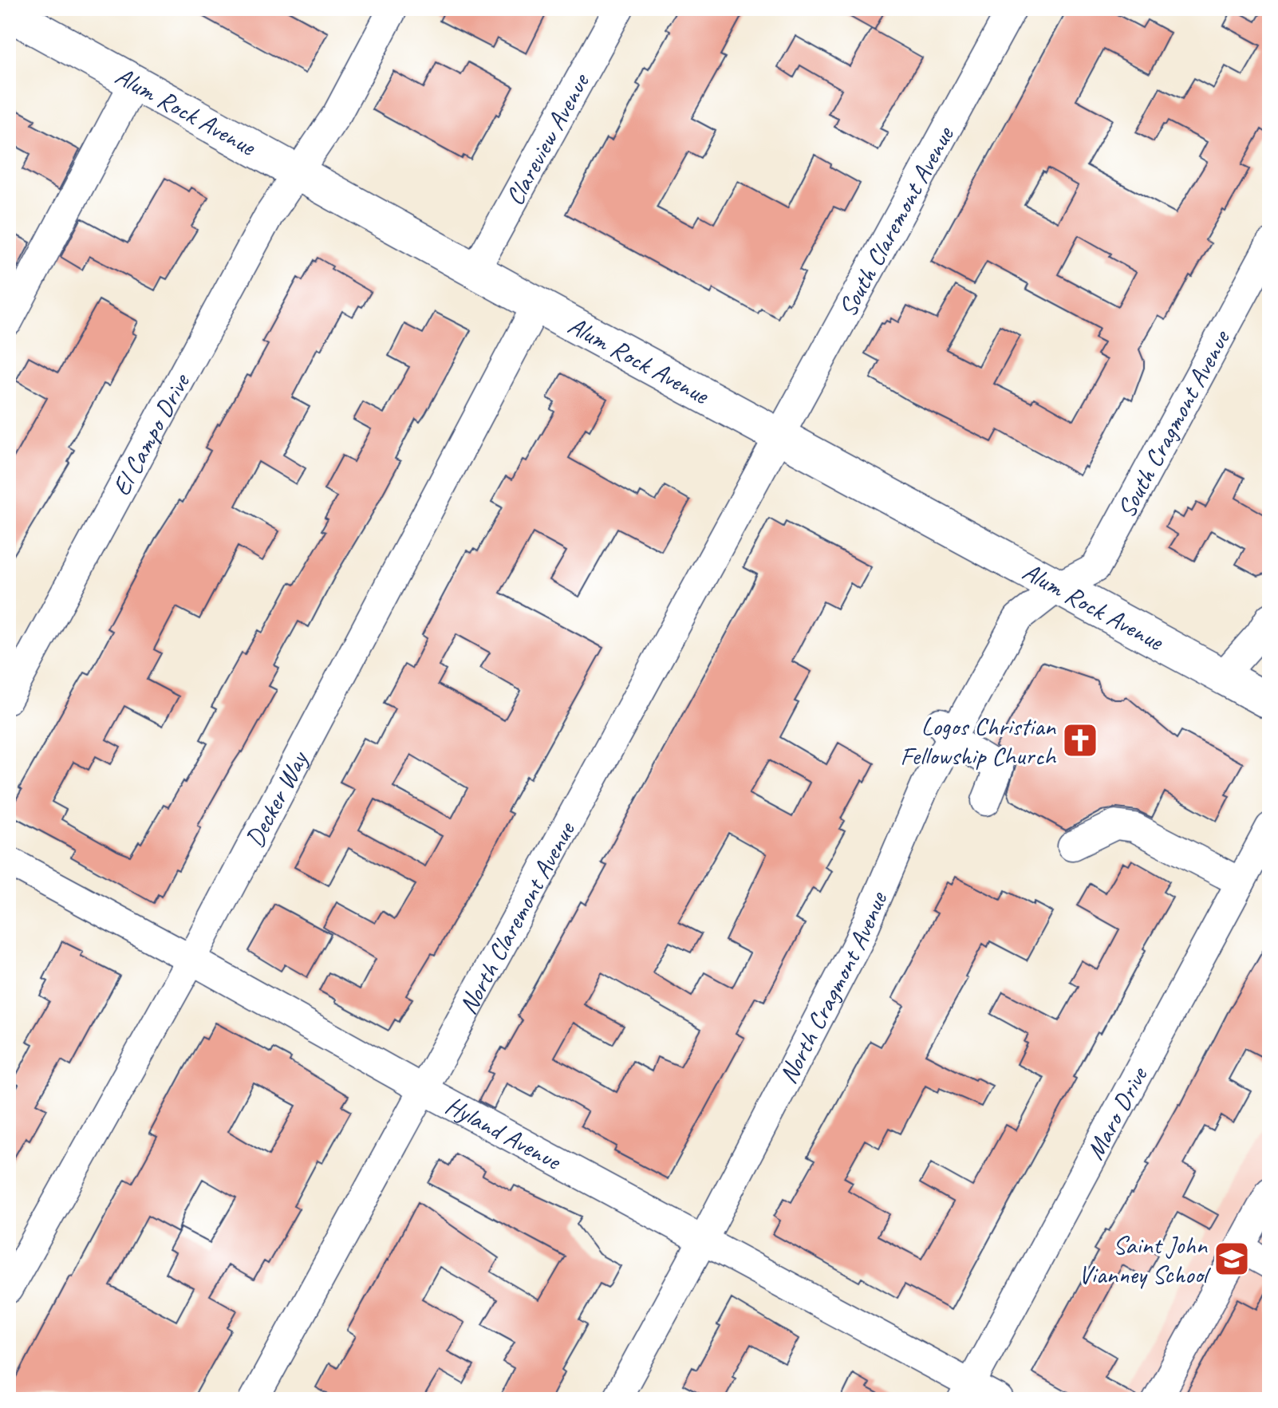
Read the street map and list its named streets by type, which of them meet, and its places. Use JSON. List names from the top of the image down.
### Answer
{
  "streets": {
    "main road": ["Alum Rock Avenue"],
    "street": [
      "Clareview Avenue",
      "South Claremont Avenue",
      "South Cragmont Avenue",
      "El Campo Drive",
      "Decker Way",
      "North Claremont Avenue",
      "North Cragmont Avenue",
      "Maro Drive",
      "Hyland Avenue"
    ]
  },
  "crossings": [
    ["Alum Rock Avenue", "Clareview Avenue"],
    ["Alum Rock Avenue", "South Claremont Avenue"],
    ["Alum Rock Avenue", "South Cragmont Avenue"],
    ["Alum Rock Avenue", "El Campo Drive"],
    ["Alum Rock Avenue", "Decker Way"],
    ["Alum Rock Avenue", "North Claremont Avenue"],
    ["Alum Rock Avenue", "North Cragmont Avenue"],
    ["South Claremont Avenue", "North Claremont Avenue"],
    ["South Cragmont Avenue", "North Cragmont Avenue"],
    ["Decker Way", "Hyland Avenue"],
    ["North Claremont Avenue", "Hyland Avenue"],
    ["North Cragmont Avenue", "Hyland Avenue"],
    ["Maro Drive", "Hyland Avenue"]
  ],
  "places": {
    "church": ["Logos Christian Fellowship Church"],
    "school or university": ["Saint John Vianney School"]
  }
}
